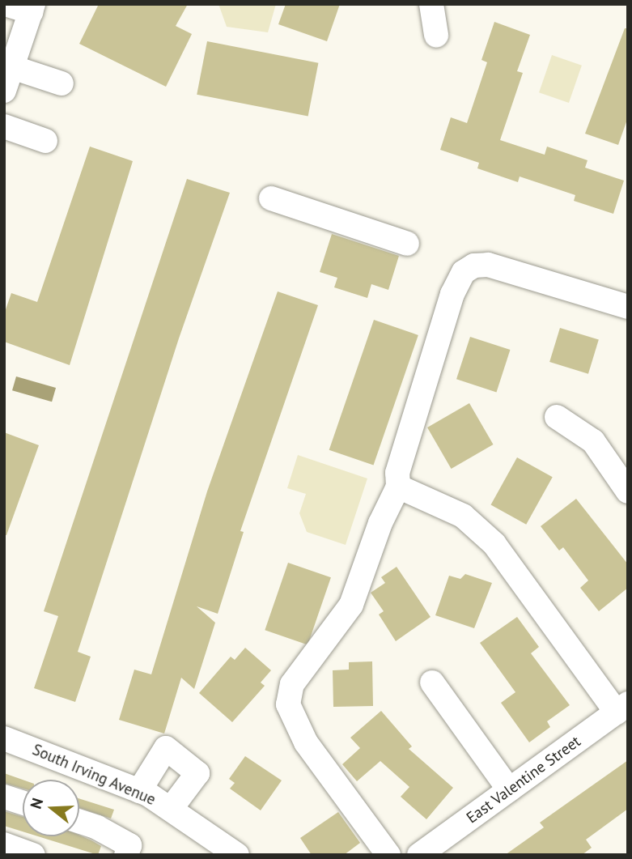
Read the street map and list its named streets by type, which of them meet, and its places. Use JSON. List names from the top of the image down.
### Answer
{
  "streets": {
    "street": ["South Irving Avenue", "East Valentine Street"]
  },
  "north": "left"
}
